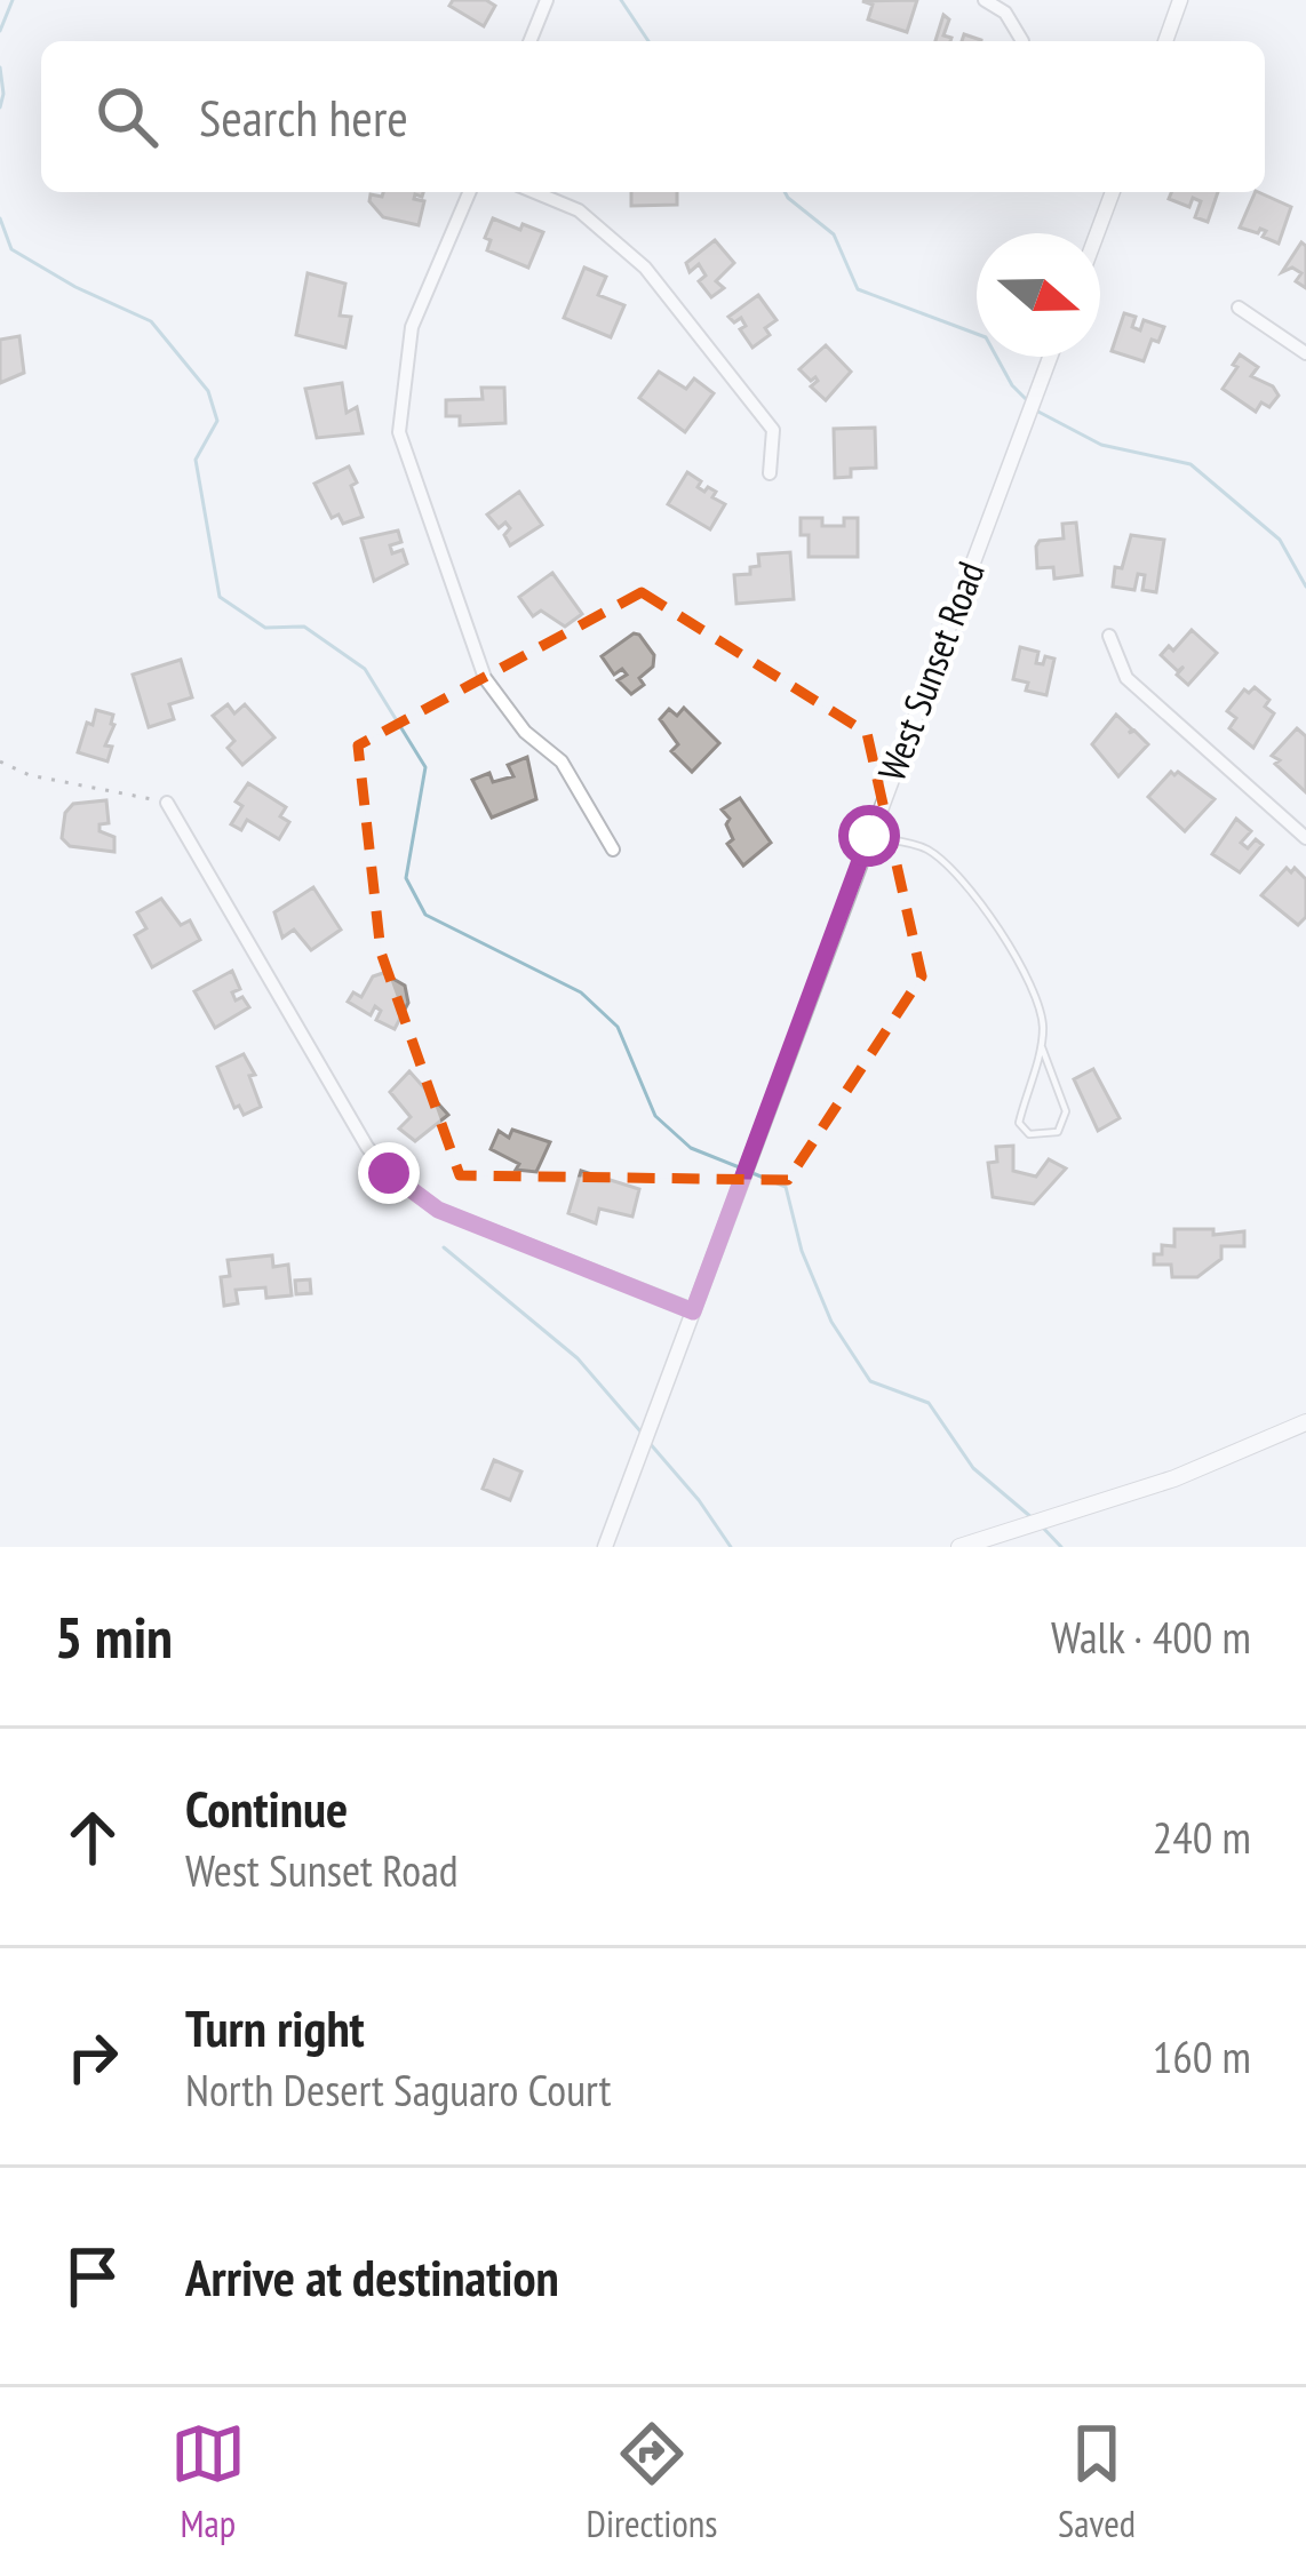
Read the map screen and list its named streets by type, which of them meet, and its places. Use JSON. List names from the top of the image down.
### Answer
{
  "streets": {
    "street": ["West Sunset Road"]
  },
  "north": "right",
  "page": {
    "search": "Search here",
    "heading": ["5 min", "Walk · 400 m"],
    "list": [
      ["Continue", "West Sunset Road", "240 m"],
      ["Turn right", "North Desert Saguaro Court", "160 m"],
      "Arrive at destination"
    ],
    "nav": ["Map", "Directions", "Saved"]
  }
}
